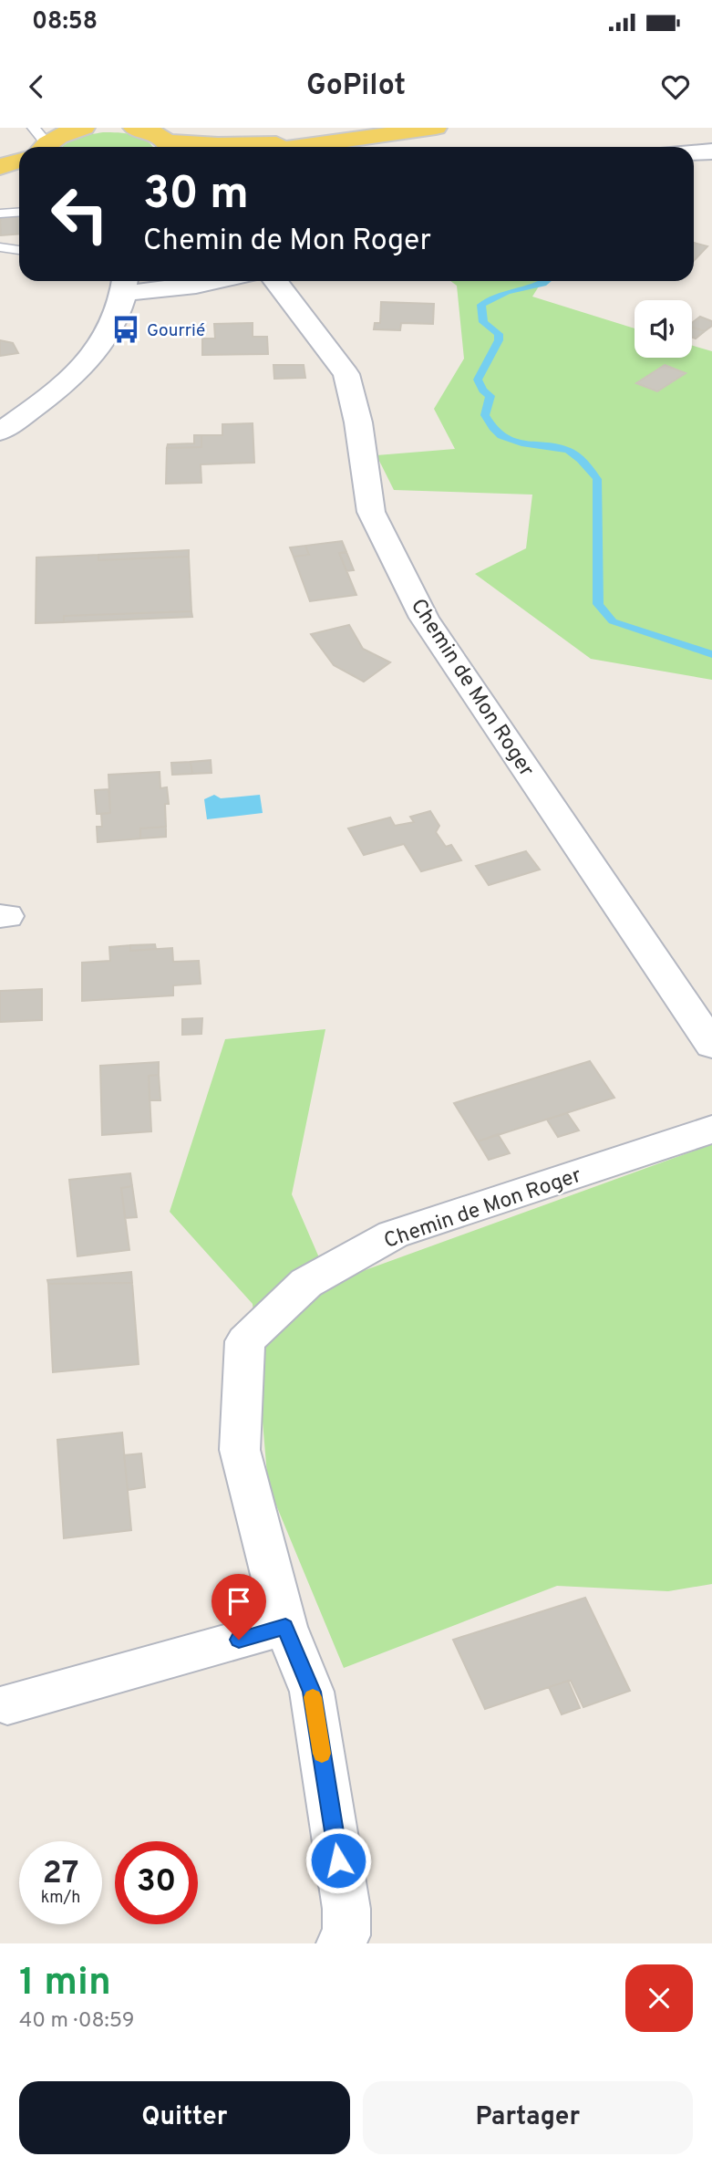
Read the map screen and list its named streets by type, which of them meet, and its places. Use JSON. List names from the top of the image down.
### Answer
{
  "streets": {
    "street": ["Chemin de Mon Roger"]
  },
  "places": {
    "bus stop": ["Gourrié"]
  },
  "page": {
    "status": "08:58",
    "header": "GoPilot",
    "turn": ["30 m", "Chemin de Mon Roger"],
    "speed": "27 km/h",
    "limit": "30",
    "heading": ["1 min", "40 m · 08:59"],
    "buttons": ["Quitter", "Partager"]
  }
}
